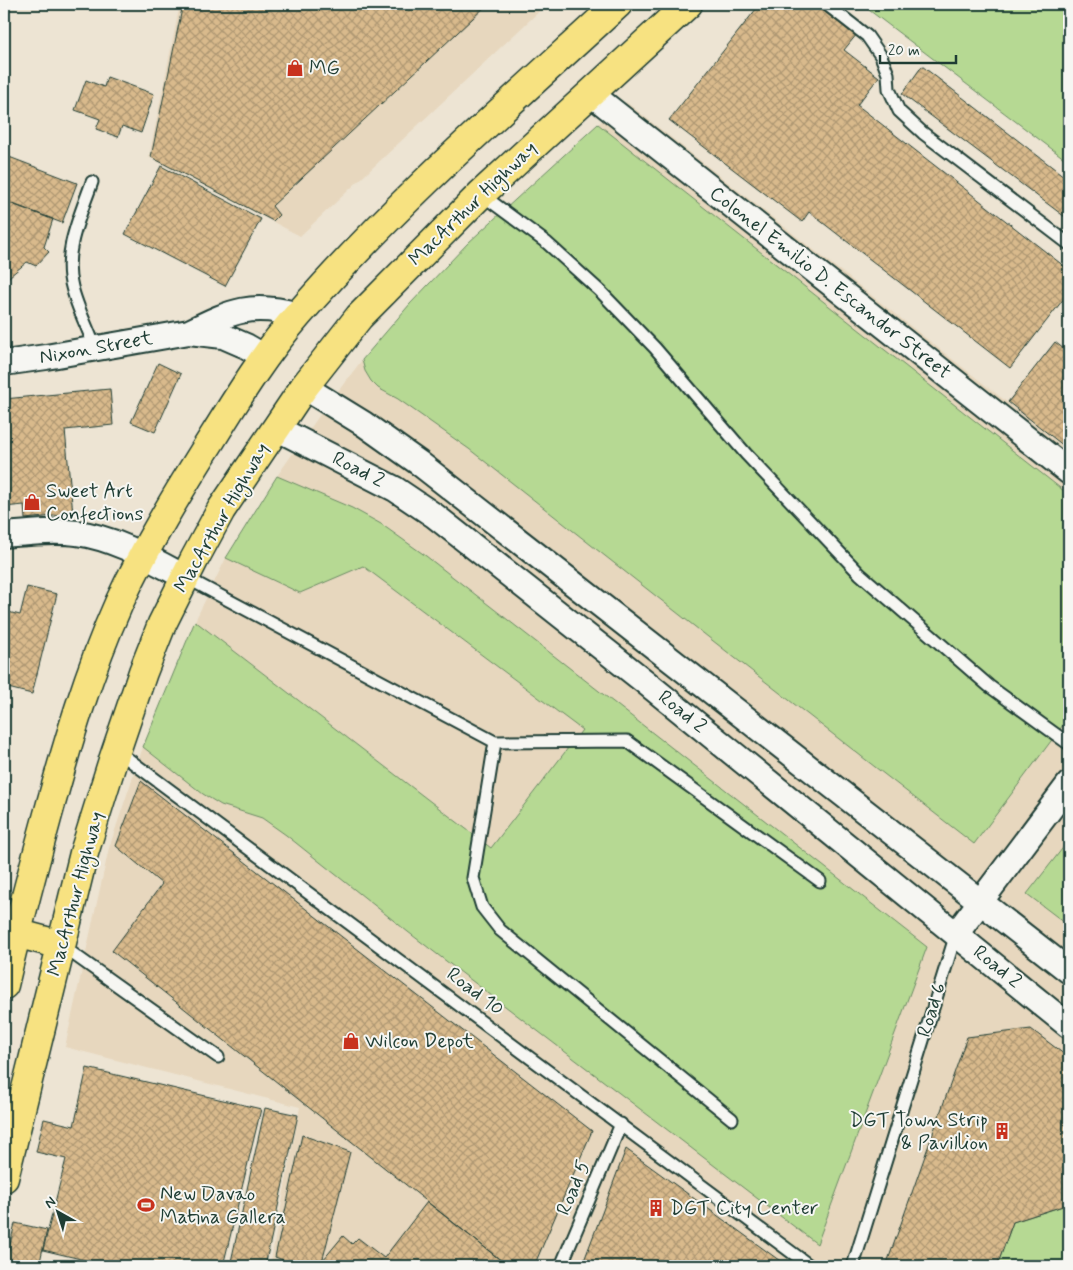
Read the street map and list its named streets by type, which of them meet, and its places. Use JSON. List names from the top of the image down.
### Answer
{
  "streets": {
    "main road": ["MacArthur Highway"],
    "street": [
      "Colonel Emilio D. Escandor Street",
      "Nixon Street",
      "Road 2",
      "Road 6"
    ],
    "lane": ["Road 10", "Road 5"]
  },
  "crossings": [
    ["MacArthur Highway", "Colonel Emilio D. Escandor Street"],
    ["MacArthur Highway", "Road 2"],
    ["MacArthur Highway", "Road 10"],
    ["Road 2", "Road 6"],
    ["Road 10", "Road 5"]
  ],
  "places": {
    "shop": ["MG", "Sweet Art Confections", "Wilcon Depot"],
    "building": ["DGT Town Strip & Pavillion", "DGT City Center"],
    "sports": ["New Davao Matina Gallera"]
  },
  "scale_bar": "20 m",
  "north": "top left"
}
